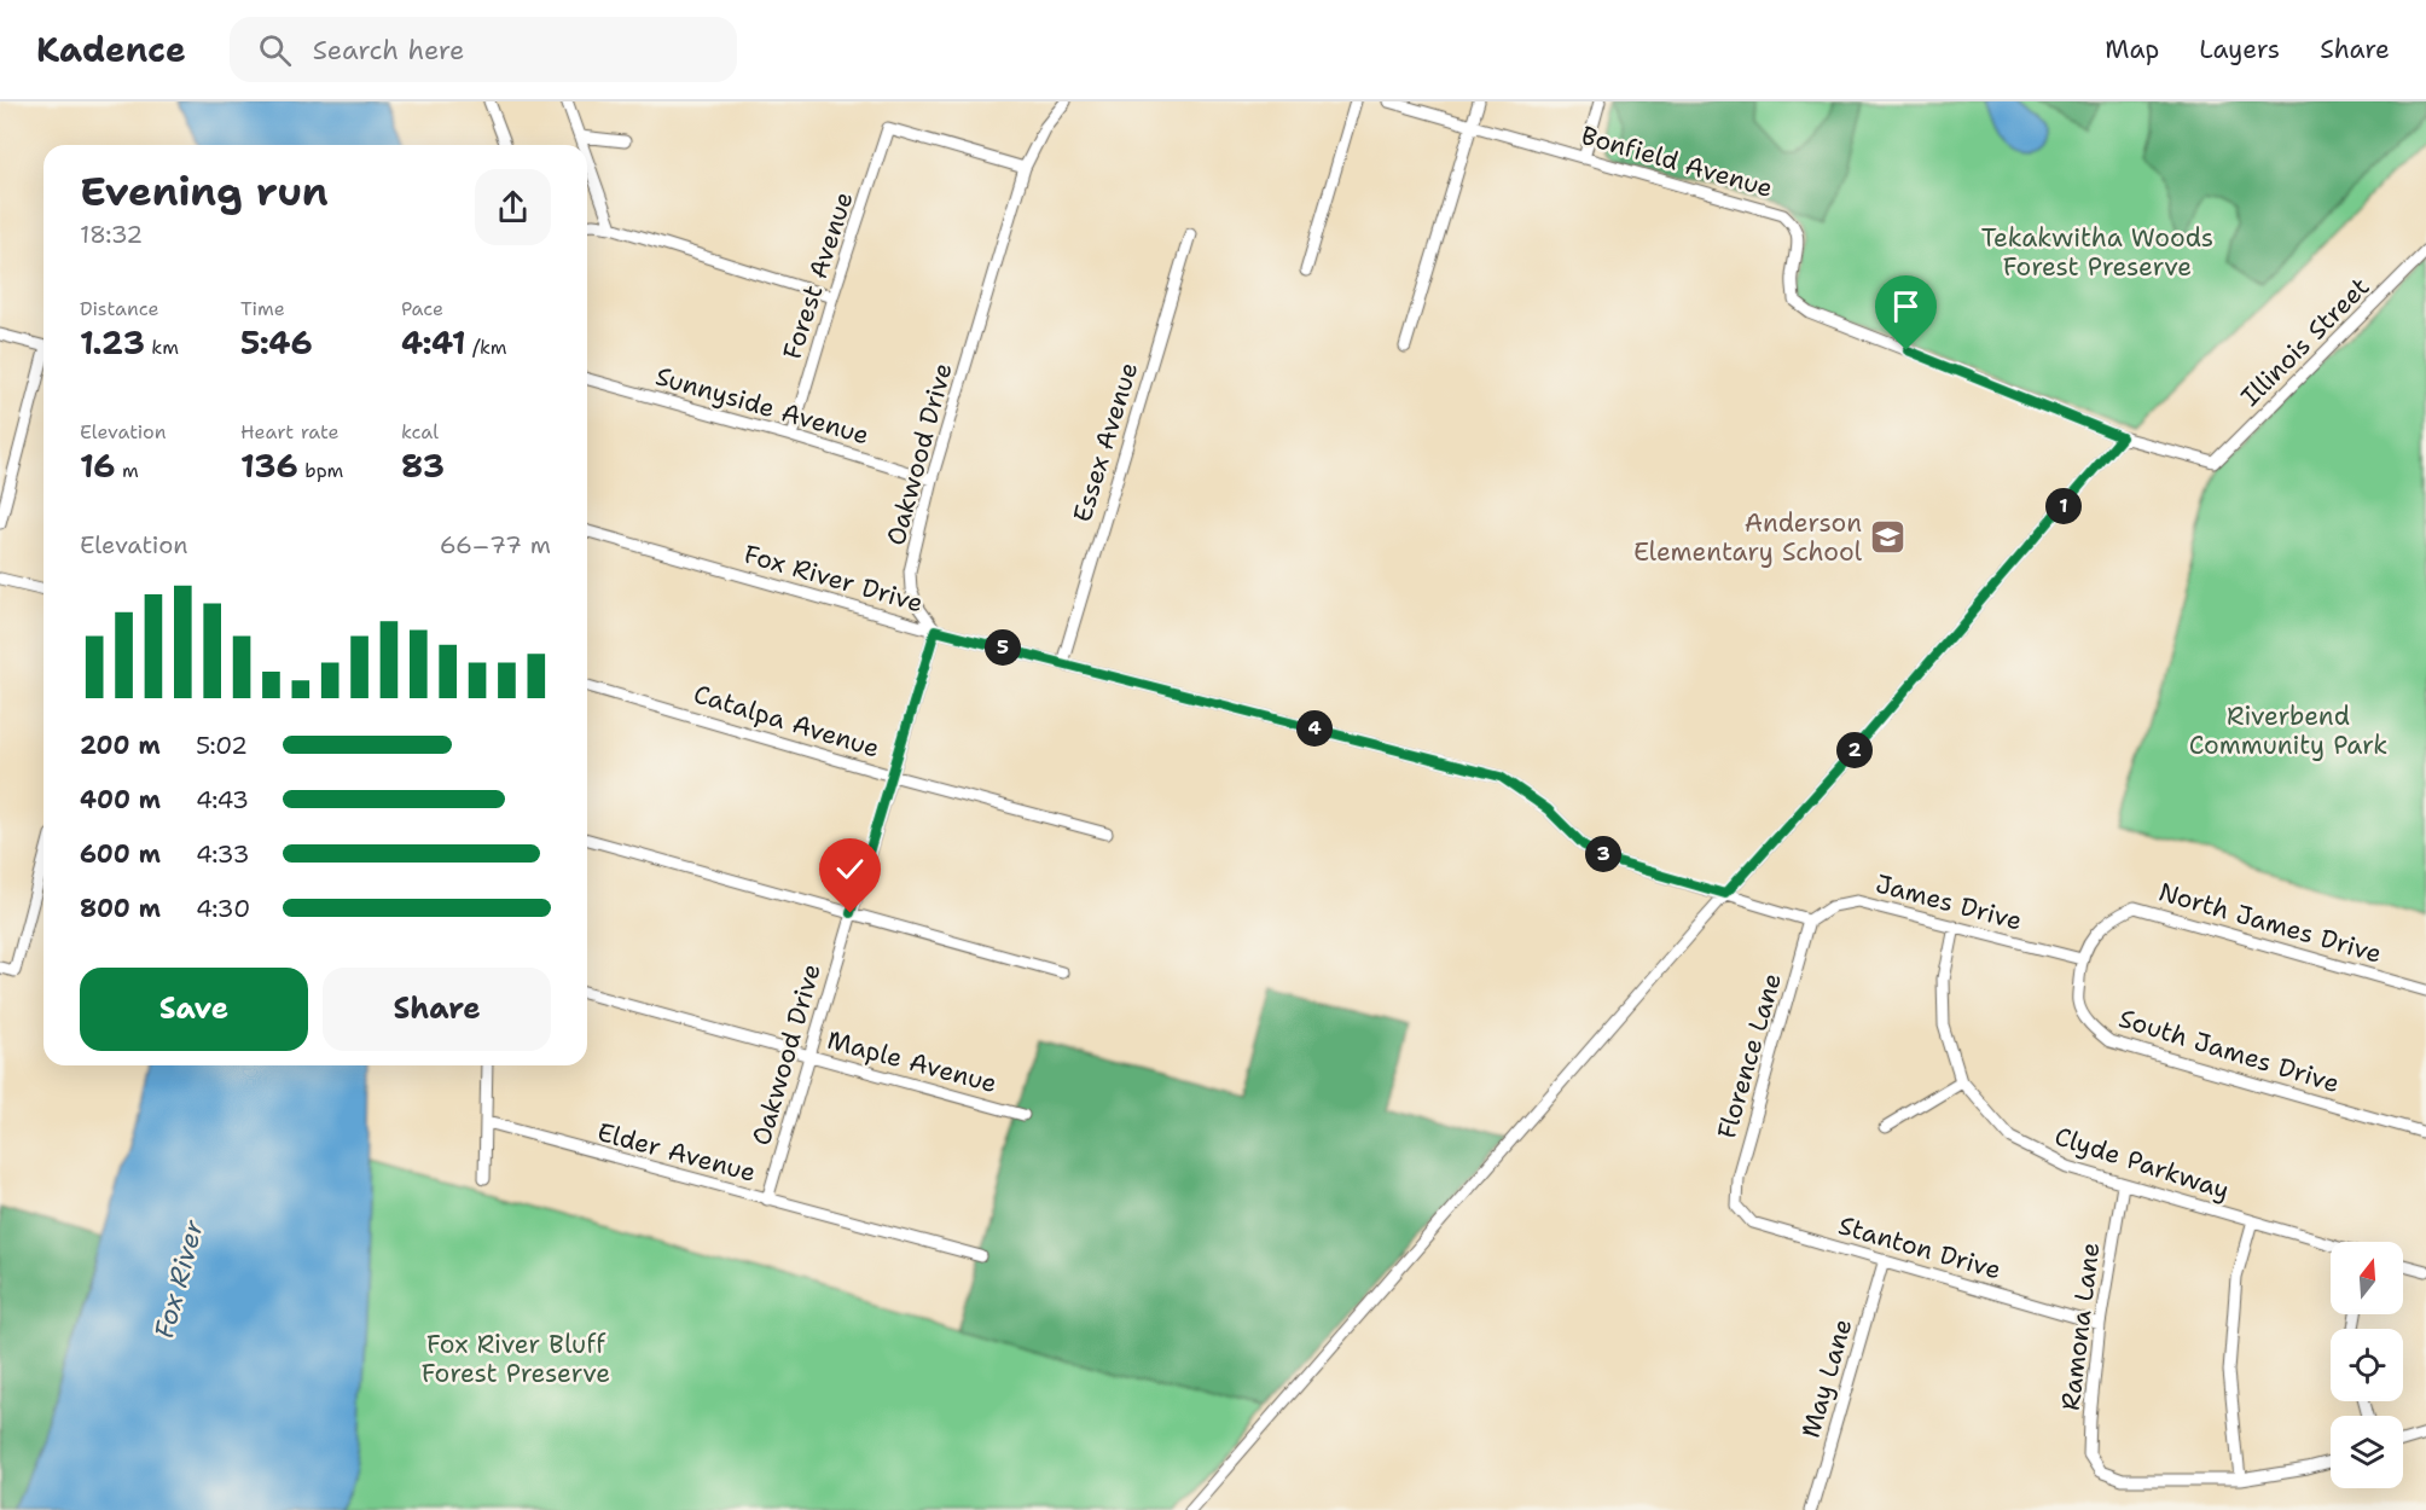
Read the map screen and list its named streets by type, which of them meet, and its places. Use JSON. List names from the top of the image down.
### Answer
{
  "streets": {
    "street": [
      "Bonfield Avenue",
      "Forest Avenue",
      "Illinois Street",
      "Sunnyside Avenue",
      "Essex Avenue",
      "Oakwood Drive",
      "Fox River Drive",
      "Catalpa Avenue",
      "James Drive",
      "North James Drive",
      "South James Drive",
      "Florence Lane",
      "Maple Avenue",
      "Elder Avenue",
      "Clyde Parkway",
      "Stanton Drive",
      "Ramona Lane",
      "May Lane"
    ]
  },
  "crossings": [
    ["Bonfield Avenue", "Illinois Street"],
    ["Forest Avenue", "Sunnyside Avenue"],
    ["Forest Avenue", "Oakwood Drive"],
    ["Sunnyside Avenue", "Oakwood Drive"],
    ["Essex Avenue", "Fox River Drive"],
    ["Oakwood Drive", "Fox River Drive"],
    ["Oakwood Drive", "Catalpa Avenue"],
    ["Oakwood Drive", "Maple Avenue"],
    ["Oakwood Drive", "Elder Avenue"],
    ["James Drive", "North James Drive"],
    ["James Drive", "South James Drive"],
    ["James Drive", "Florence Lane"],
    ["James Drive", "Clyde Parkway"],
    ["North James Drive", "South James Drive"],
    ["Florence Lane", "Stanton Drive"],
    ["Clyde Parkway", "Ramona Lane"],
    ["Stanton Drive", "Ramona Lane"],
    ["Stanton Drive", "May Lane"]
  ],
  "water": ["Fox River"],
  "parks": ["Tekakwitha Woods Forest Preserve", "Riverbend Community Park", "Fox River Bluff Forest Preserve"],
  "places": {
    "school or university": ["Anderson Elementary School"]
  },
  "north": "top",
  "page": {
    "header": "Kadence",
    "search": "Search here",
    "nav": ["Map", "Layers", "Share"],
    "heading": ["Evening run", "18:32"],
    "stats": [
      ["Distance", "1.23 km"],
      ["Time", "5:46"],
      ["Pace", "4:41 /km"],
      ["Elevation", "16 m"],
      ["Heart rate", "136 bpm"],
      ["kcal", "83"]
    ],
    "pins": [
      "1",
      "5",
      "4",
      "2",
      "3"
    ],
    "chart": ["Elevation", "66–77 m"],
    "list": [
      {
        "name": "200 m",
        "note": "5:02"
      },
      {
        "name": "400 m",
        "note": "4:43"
      },
      {
        "name": "600 m",
        "note": "4:33"
      },
      {
        "name": "800 m",
        "note": "4:30"
      }
    ],
    "buttons": ["Save", "Share"]
  }
}
